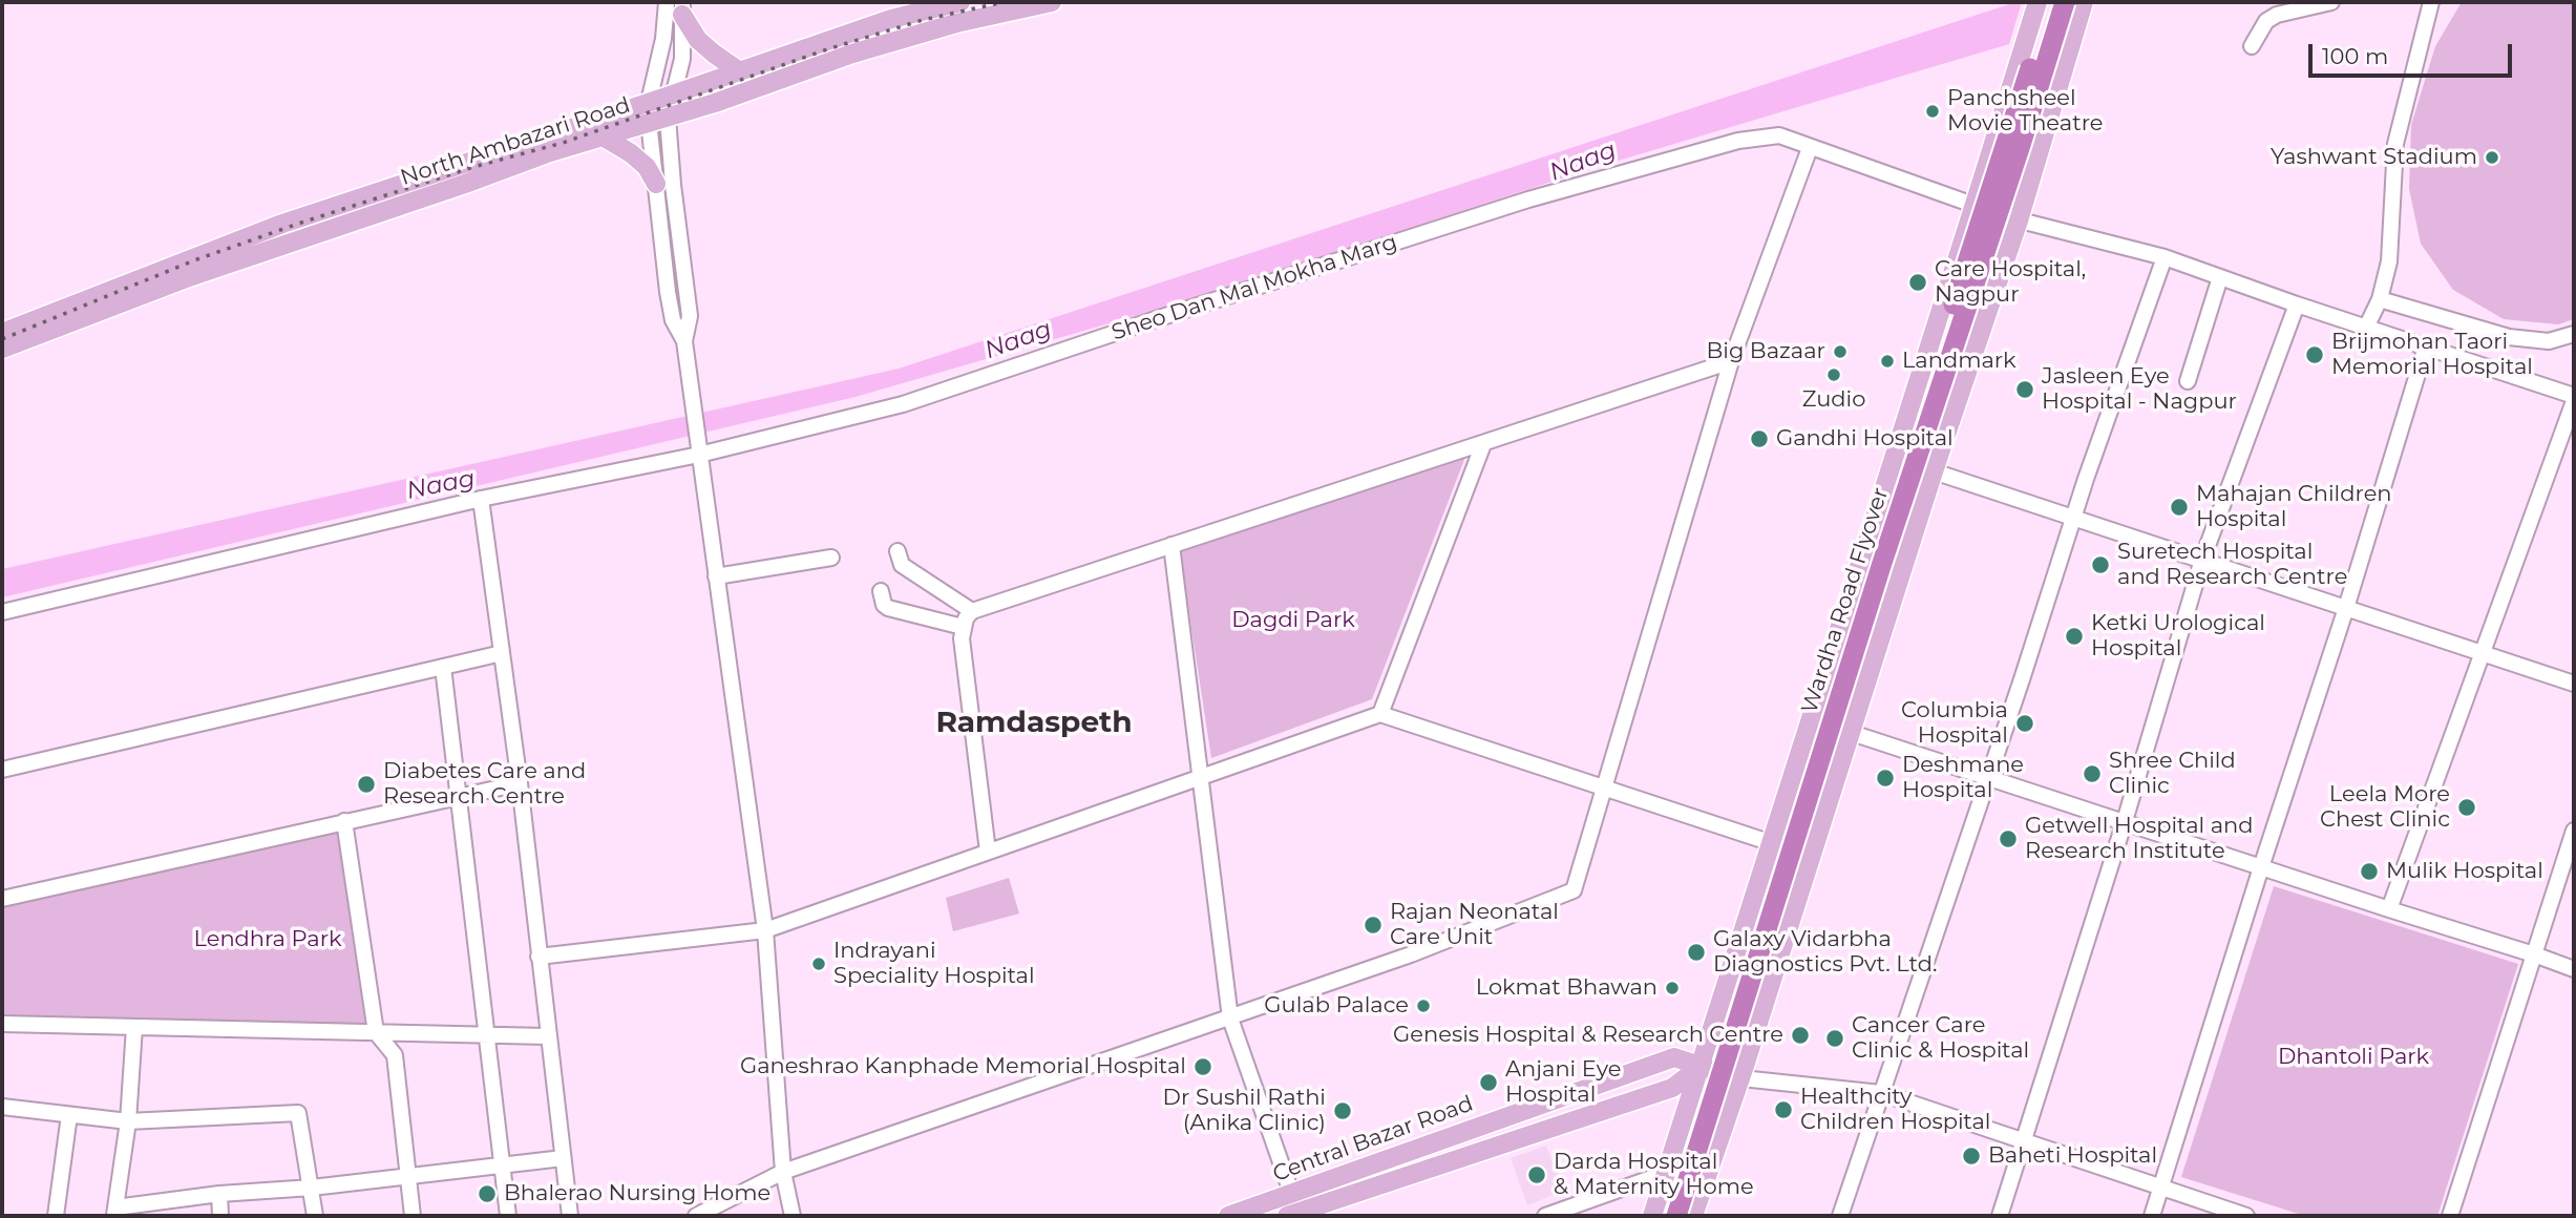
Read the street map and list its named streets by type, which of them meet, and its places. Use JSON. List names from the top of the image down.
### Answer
{
  "streets": {
    "highway": ["Wardha Road Flyover"],
    "main road": ["North Ambazari Road", "Central Bazar Road"],
    "street": ["Sheo Dan Mal Mokha Marg"]
  },
  "districts": ["Ramdaspeth"],
  "water": ["Naag"],
  "parks": ["Dagdi Park", "Lendhra Park", "Dhantoli Park"],
  "places": [
    "Panchsheel Movie Theatre",
    "Yashwant Stadium",
    "Care Hospital, Nagpur",
    "Big Bazaar",
    "Brijmohan Taori Memorial Hospital",
    "Landmark",
    "Zudio",
    "Jasleen Eye Hospital - Nagpur",
    "Gandhi Hospital",
    "Mahajan Children Hospital",
    "Suretech Hospital and Research Centre",
    "Ketki Urological Hospital",
    "Columbia Hospital",
    "Shree Child Clinic",
    "Deshmane Hospital",
    "Diabetes Care and Research Centre",
    "Leela More Chest Clinic",
    "Getwell Hospital and Research Institute",
    "Mulik Hospital",
    "Rajan Neonatal Care Unit",
    "Galaxy Vidarbha Diagnostics Pvt. Ltd.",
    "Indrayani Speciality Hospital",
    "Lokmat Bhawan",
    "Gulab Palace",
    "Genesis Hospital & Research Centre",
    "Cancer Care Clinic & Hospital",
    "Ganeshrao Kanphade Memorial Hospital",
    "Anjani Eye Hospital",
    "Healthcity Children Hospital",
    "Dr Sushil Rathi (Anika Clinic)",
    "Baheti Hospital",
    "Darda Hospital & Maternity Home",
    "Bhalerao Nursing Home"
  ],
  "scale_bar": "100 m"
}
